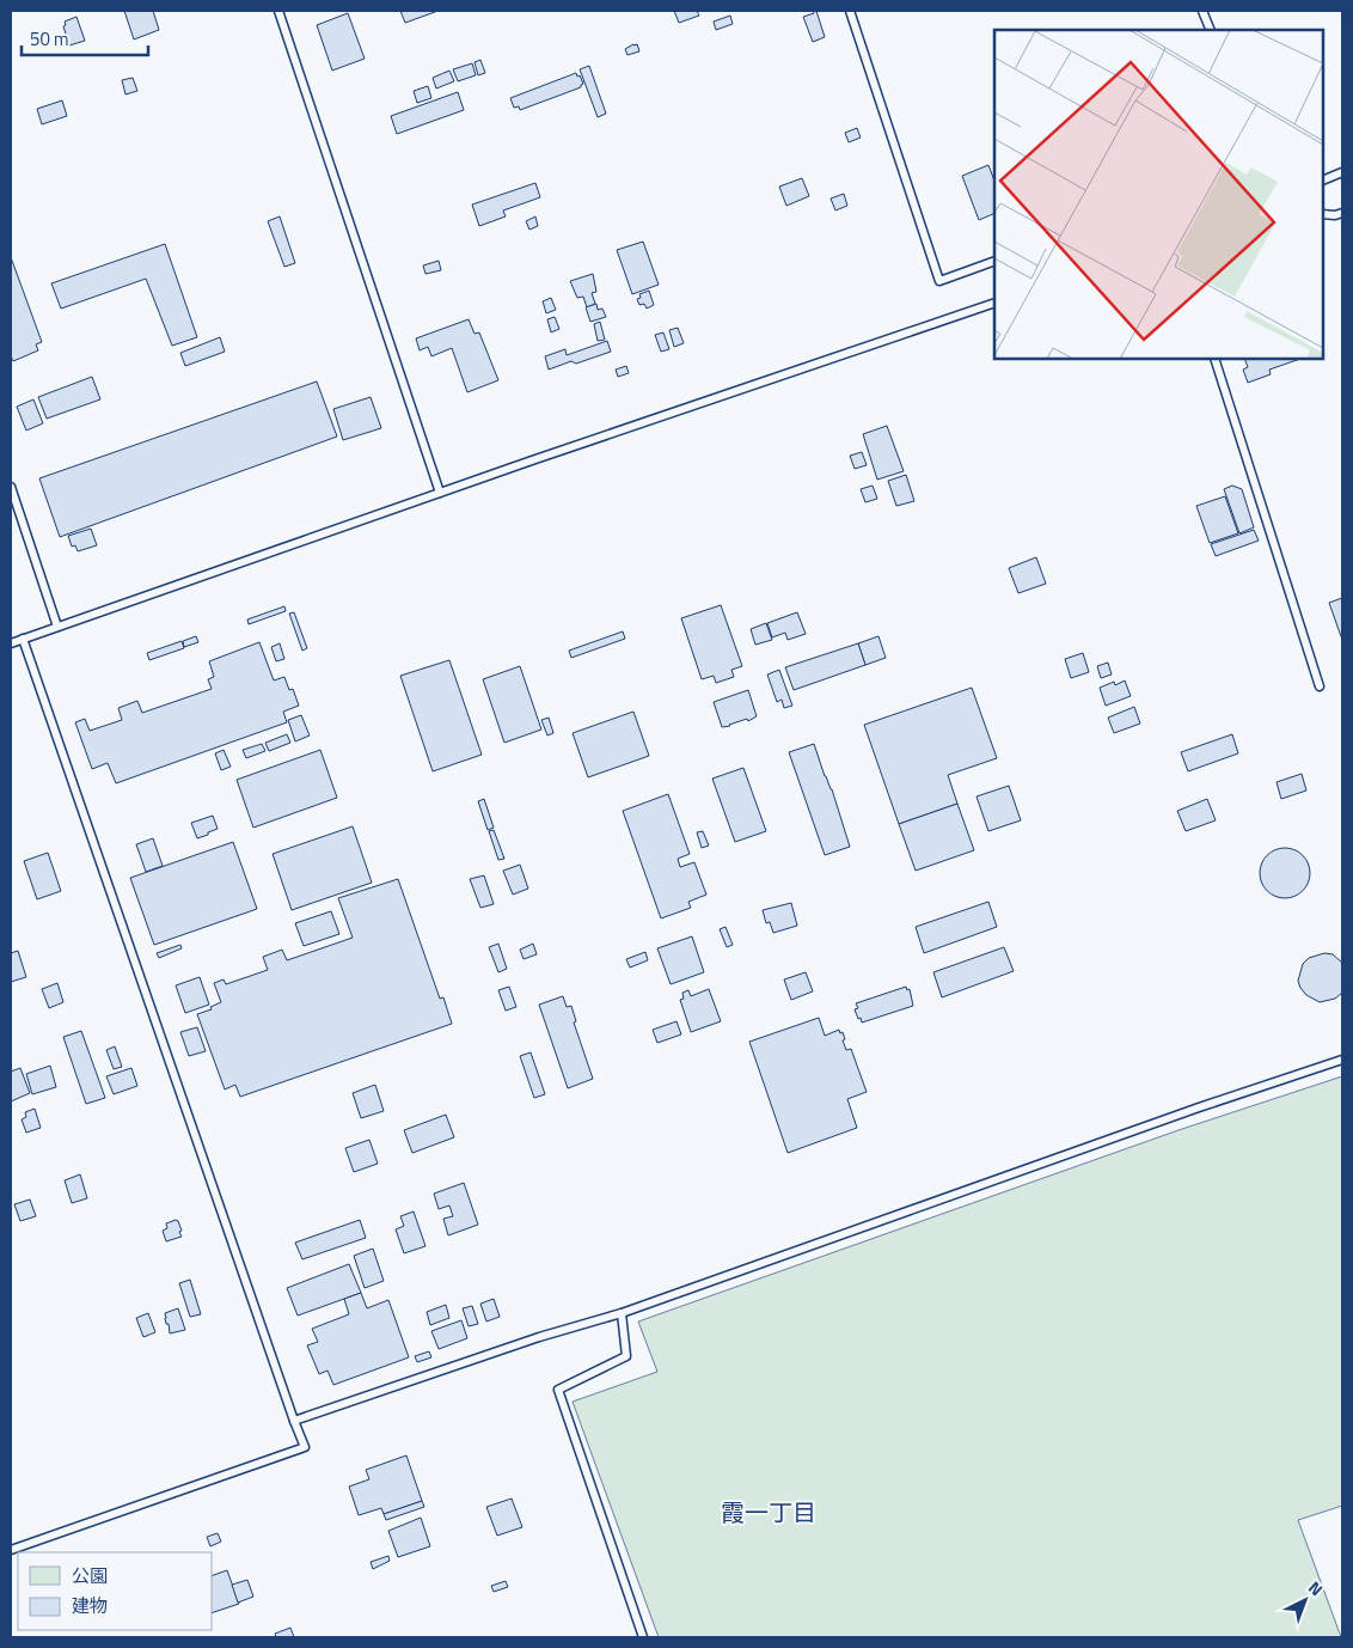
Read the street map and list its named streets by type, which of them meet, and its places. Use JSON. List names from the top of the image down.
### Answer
{
  "districts": ["霞一丁目"],
  "legend": ["公園", "建物"],
  "scale_bar": "50 m",
  "north": "top right"
}
